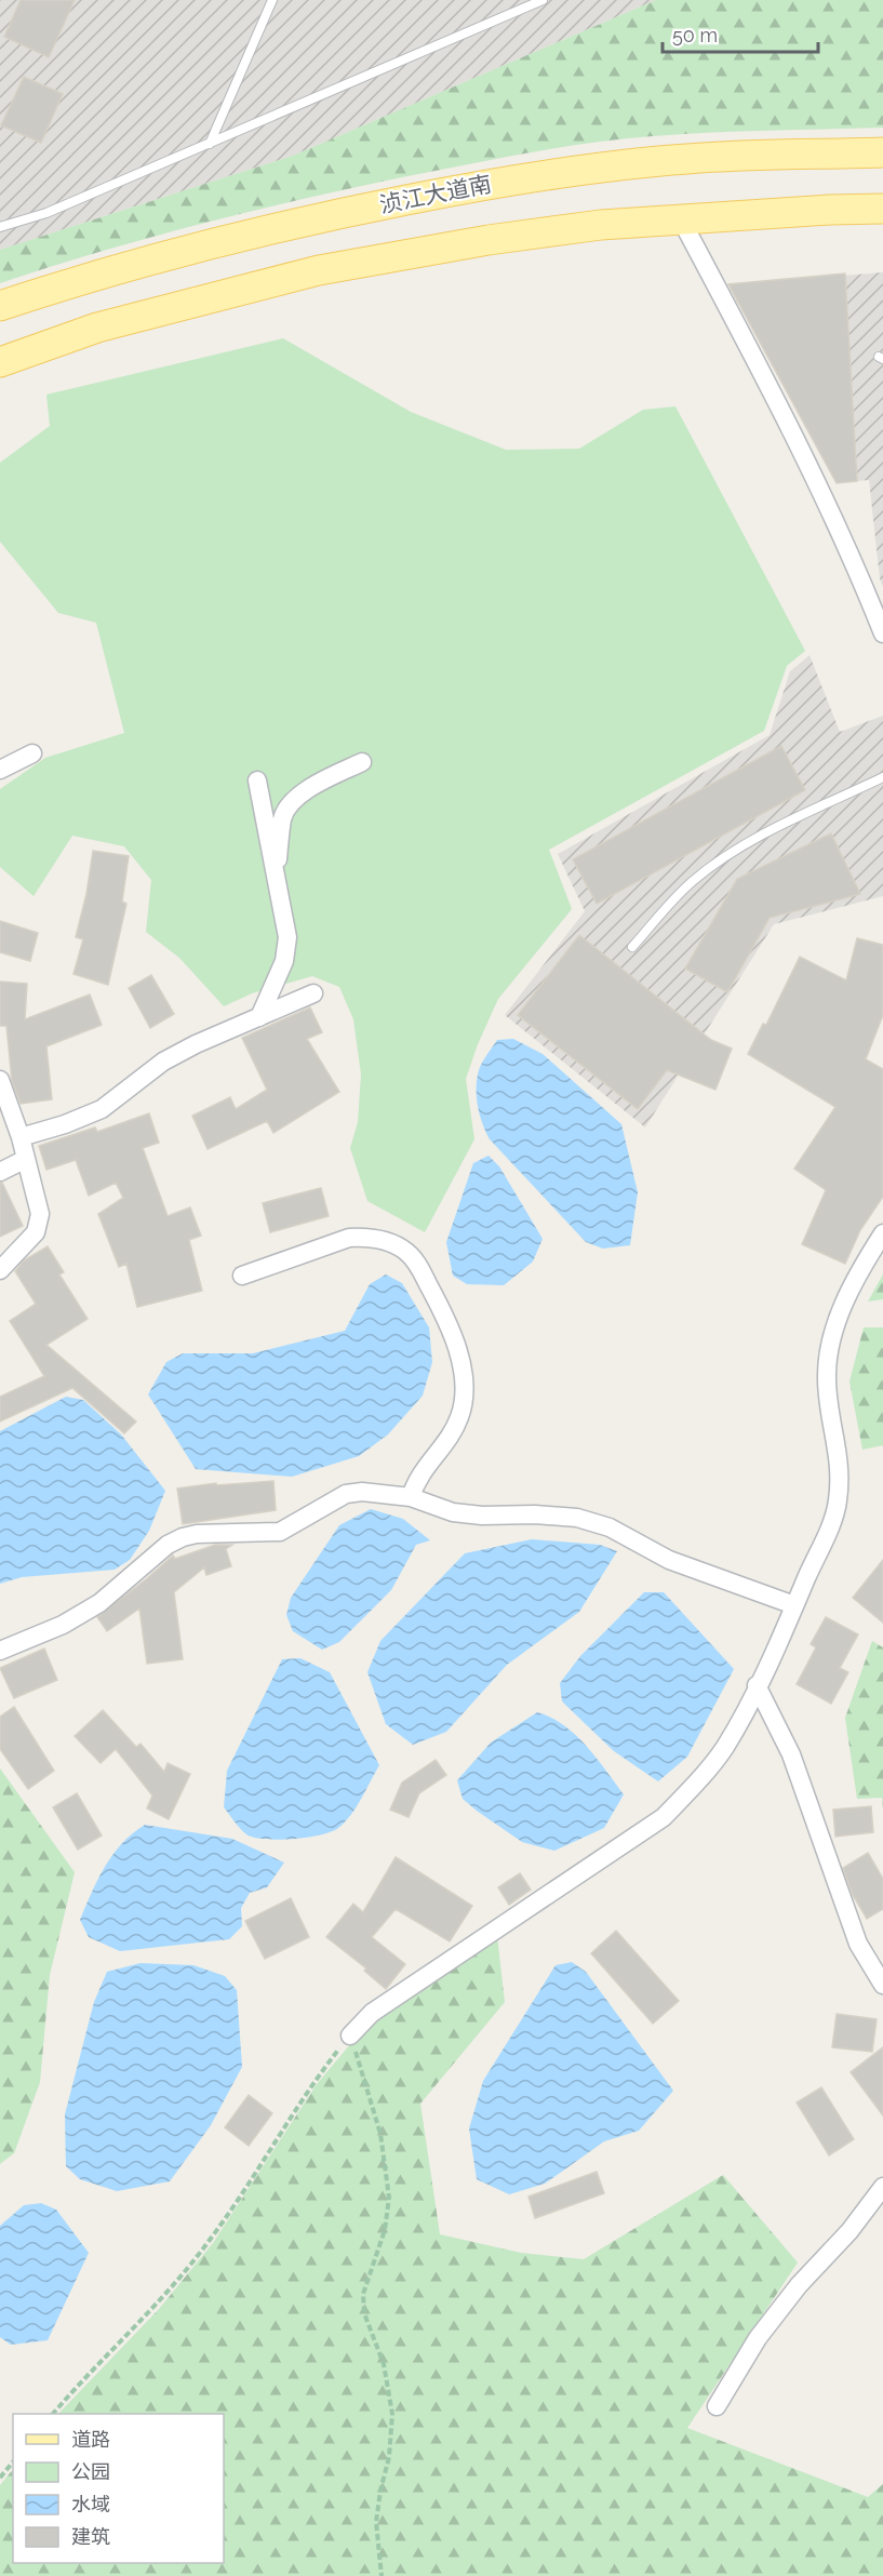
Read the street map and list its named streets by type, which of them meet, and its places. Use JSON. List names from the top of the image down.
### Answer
{
  "streets": {
    "main road": ["浈江大道南"]
  },
  "legend": [
    "道路",
    "公园",
    "水域",
    "建筑"
  ],
  "scale_bar": "50 m"
}
